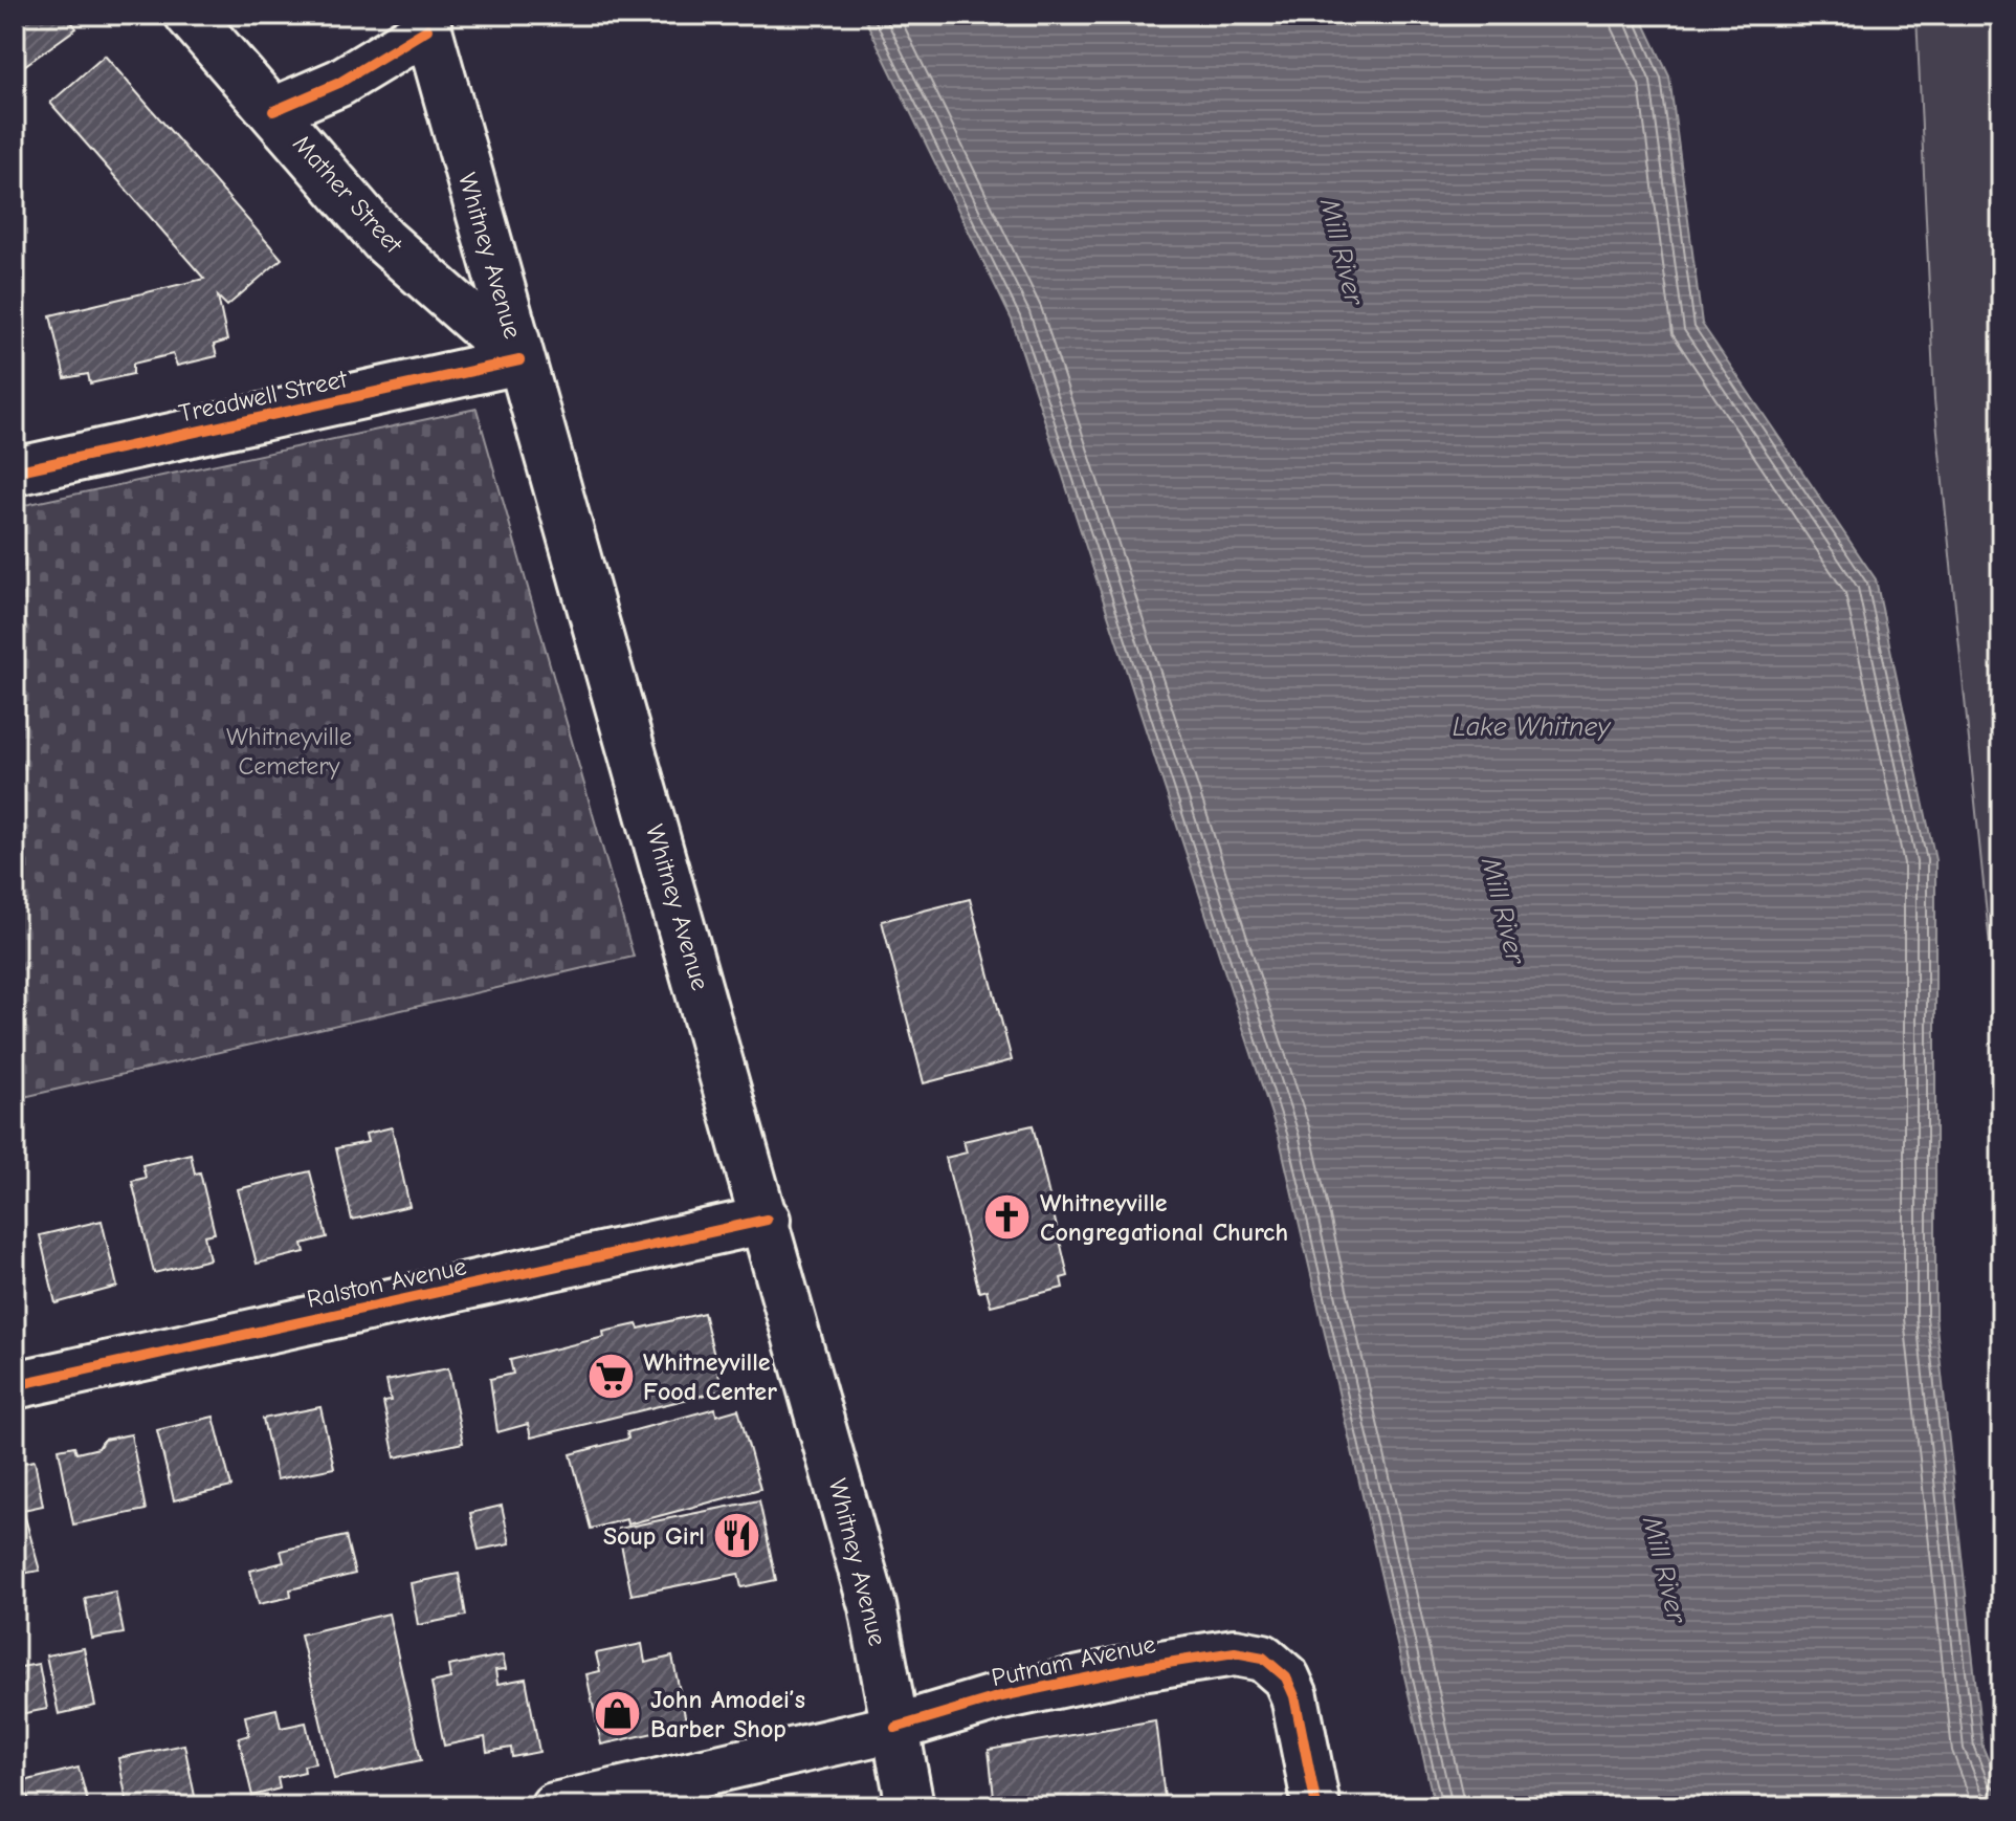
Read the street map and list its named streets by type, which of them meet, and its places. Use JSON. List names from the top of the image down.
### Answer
{
  "streets": {
    "street": [
      "Mather Street",
      "Whitney Avenue",
      "Treadwell Street",
      "Ralston Avenue",
      "Putnam Avenue"
    ]
  },
  "crossings": [
    ["Mather Street", "Whitney Avenue"],
    ["Mather Street", "Treadwell Street"],
    ["Whitney Avenue", "Treadwell Street"],
    ["Whitney Avenue", "Ralston Avenue"],
    ["Whitney Avenue", "Putnam Avenue"]
  ],
  "water": ["Mill River", "Lake Whitney"],
  "parks": ["Whitneyville Cemetery"],
  "places": {
    "church": ["Whitneyville Congregational Church"],
    "supermarket": ["Whitneyville Food Center"],
    "restaurant": ["Soup Girl"],
    "shop": ["John Amodei’s Barber Shop"]
  }
}
